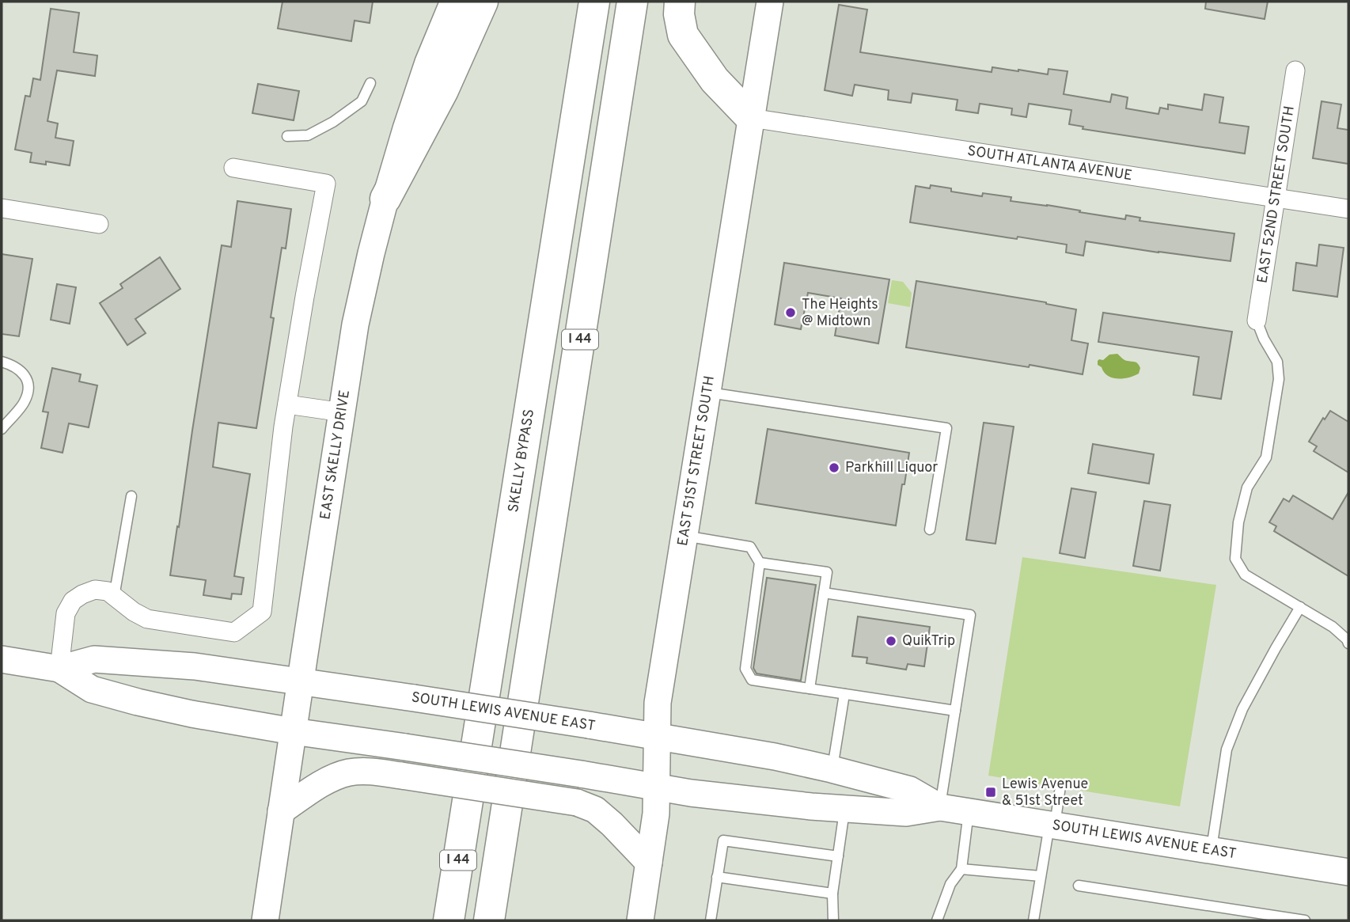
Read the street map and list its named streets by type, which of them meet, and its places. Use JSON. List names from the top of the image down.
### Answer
{
  "streets": {
    "highway": ["I 44", "SKELLY BYPASS"],
    "main road": ["EAST SKELLY DRIVE", "EAST 51ST STREET SOUTH", "SOUTH LEWIS AVENUE EAST"],
    "street": ["SOUTH ATLANTA AVENUE", "EAST 52ND STREET SOUTH"]
  },
  "crossings": [
    ["SOUTH ATLANTA AVENUE", "EAST 52ND STREET SOUTH"],
    ["SOUTH ATLANTA AVENUE", "EAST 51ST STREET SOUTH"],
    ["EAST SKELLY DRIVE", "SOUTH LEWIS AVENUE EAST"],
    ["EAST 51ST STREET SOUTH", "SOUTH LEWIS AVENUE EAST"]
  ],
  "places": {
    "other": ["The Heights @ Midtown", "Parkhill Liquor", "QuikTrip"],
    "transit": ["Lewis Avenue & 51st Street"]
  }
}
